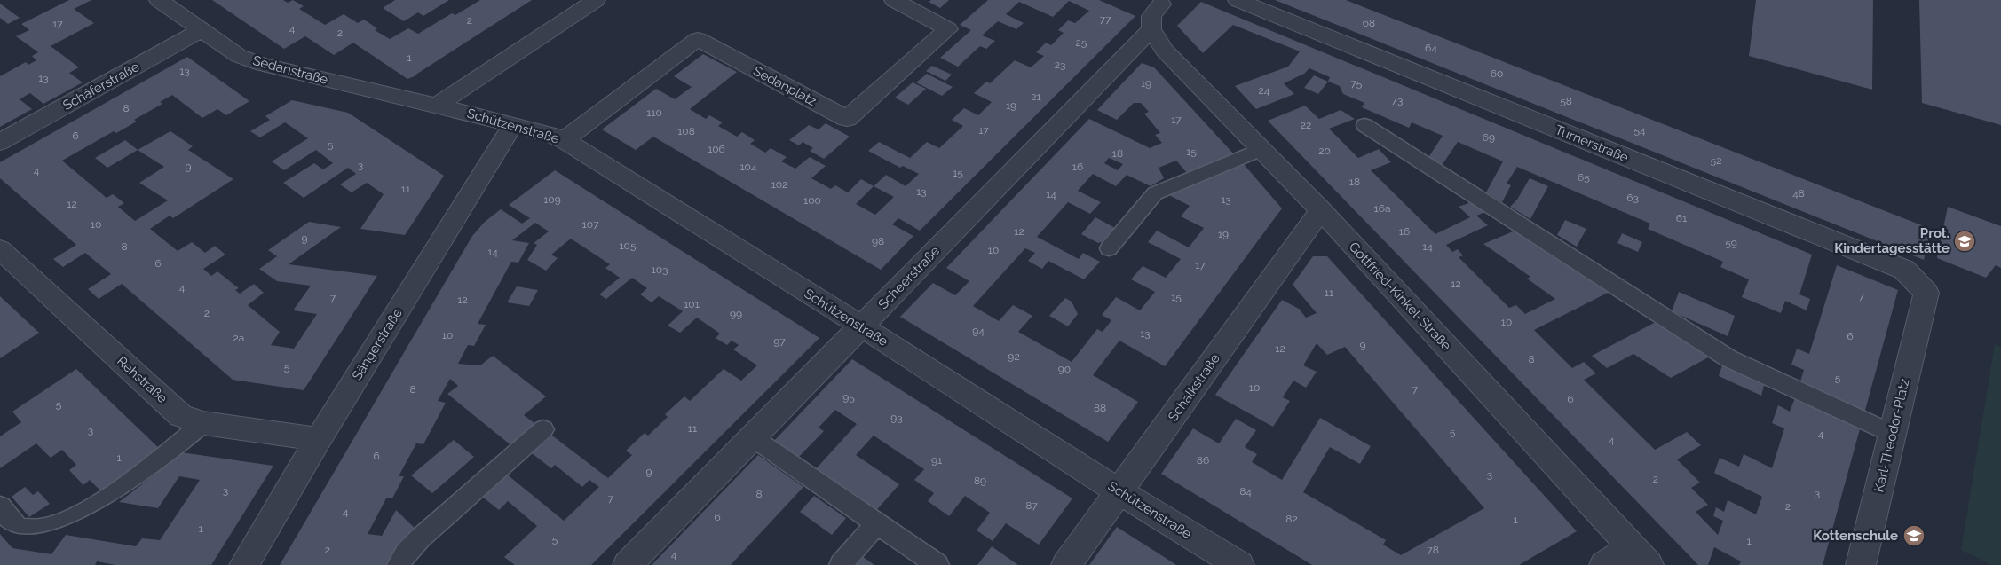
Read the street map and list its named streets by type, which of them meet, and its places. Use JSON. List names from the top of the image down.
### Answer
{
  "streets": {
    "street": [
      "Sedanstraße",
      "Schäferstraße",
      "Sedanplatz",
      "Schützenstraße",
      "Turnerstraße",
      "Scheerstraße",
      "Gottfried-Kinkel-Straße",
      "Sängerstraße",
      "Rehstraße",
      "Schalkstraße",
      "Karl-Theodor-Platz"
    ]
  },
  "crossings": [
    ["Sedanstraße", "Schäferstraße"],
    ["Sedanstraße", "Schützenstraße"],
    ["Sedanplatz", "Schützenstraße"],
    ["Schützenstraße", "Scheerstraße"],
    ["Schützenstraße", "Sängerstraße"],
    ["Schützenstraße", "Schalkstraße"],
    ["Turnerstraße", "Karl-Theodor-Platz"],
    ["Scheerstraße", "Gottfried-Kinkel-Straße"],
    ["Gottfried-Kinkel-Straße", "Schalkstraße"],
    ["Sängerstraße", "Rehstraße"]
  ],
  "places": {
    "school or university": ["Prot. Kindertagesstätte", "Kottenschule"]
  },
  "house_numbers": [
    "77",
    "2",
    "68",
    "17",
    "4",
    "2",
    "25",
    "64",
    "1",
    "23",
    "13",
    "60",
    "13",
    "19",
    "75",
    "24",
    "21",
    "73",
    "58",
    "19",
    "8",
    "110",
    "17",
    "22",
    "17",
    "54",
    "108",
    "6",
    "69",
    "5",
    "106",
    "20",
    "15",
    "18",
    "52",
    "3",
    "9",
    "104",
    "16",
    "4",
    "15",
    "65",
    "18",
    "102",
    "11",
    "13",
    "48",
    "14",
    "63",
    "109",
    "13",
    "100",
    "12",
    "16a",
    "61",
    "10",
    "107",
    "12",
    "16",
    "19",
    "9",
    "98",
    "59",
    "105",
    "8",
    "14",
    "10",
    "14",
    "6",
    "17",
    "103",
    "12",
    "4",
    "11",
    "7",
    "15",
    "7",
    "12",
    "101",
    "2",
    "99",
    "10",
    "94",
    "13",
    "10",
    "6",
    "2a",
    "97",
    "9",
    "12",
    "92",
    "8",
    "5",
    "90",
    "5",
    "10",
    "8",
    "7",
    "95",
    "6",
    "5",
    "88",
    "93",
    "11",
    "3",
    "5",
    "4",
    "4",
    "6",
    "1",
    "91",
    "86",
    "9",
    "3",
    "2",
    "89",
    "3",
    "84",
    "3",
    "8",
    "7",
    "87",
    "2",
    "4",
    "6",
    "82",
    "1",
    "1",
    "5",
    "1",
    "2",
    "78",
    "4"
  ]
}
